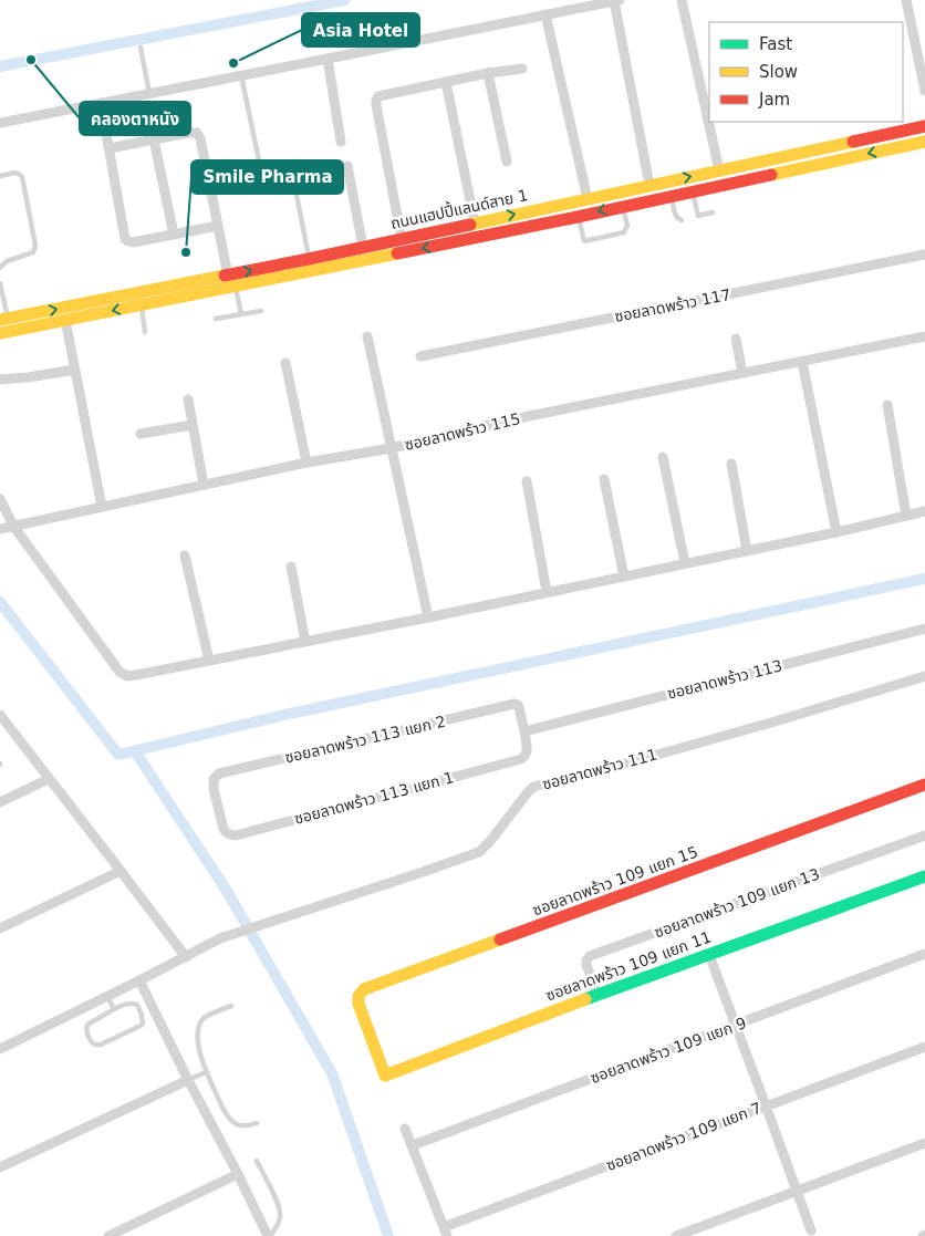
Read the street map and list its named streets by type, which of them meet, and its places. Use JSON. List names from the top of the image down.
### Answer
{
  "streets": {
    "street": [
      "ถนนแฮปปี้แลนด์สาย 1",
      "ซอยลาดพร้าว 117",
      "ซอยลาดพร้าว 115",
      "ซอยลาดพร้าว 113",
      "ซอยลาดพร้าว 113 แยก 2",
      "ซอยลาดพร้าว 111",
      "ซอยลาดพร้าว 113 แยก 1",
      "ซอยลาดพร้าว 109 แยก 15",
      "ซอยลาดพร้าว 109 แยก 13",
      "ซอยลาดพร้าว 109 แยก 11",
      "ซอยลาดพร้าว 109 แยก 9",
      "ซอยลาดพร้าว 109 แยก 7"
    ]
  },
  "crossings": [
    ["ซอยลาดพร้าว 113", "ซอยลาดพร้าว 113 แยก 2"],
    ["ซอยลาดพร้าว 113", "ซอยลาดพร้าว 113 แยก 1"],
    ["ซอยลาดพร้าว 113 แยก 2", "ซอยลาดพร้าว 113 แยก 1"],
    ["ซอยลาดพร้าว 109 แยก 15", "ซอยลาดพร้าว 109 แยก 11"],
    ["ซอยลาดพร้าว 109 แยก 13", "ซอยลาดพร้าว 109 แยก 11"]
  ],
  "places": ["คลองตาหนัง", "Asia Hotel", "Smile Pharma"],
  "legend": ["Fast", "Slow", "Jam"]
}
